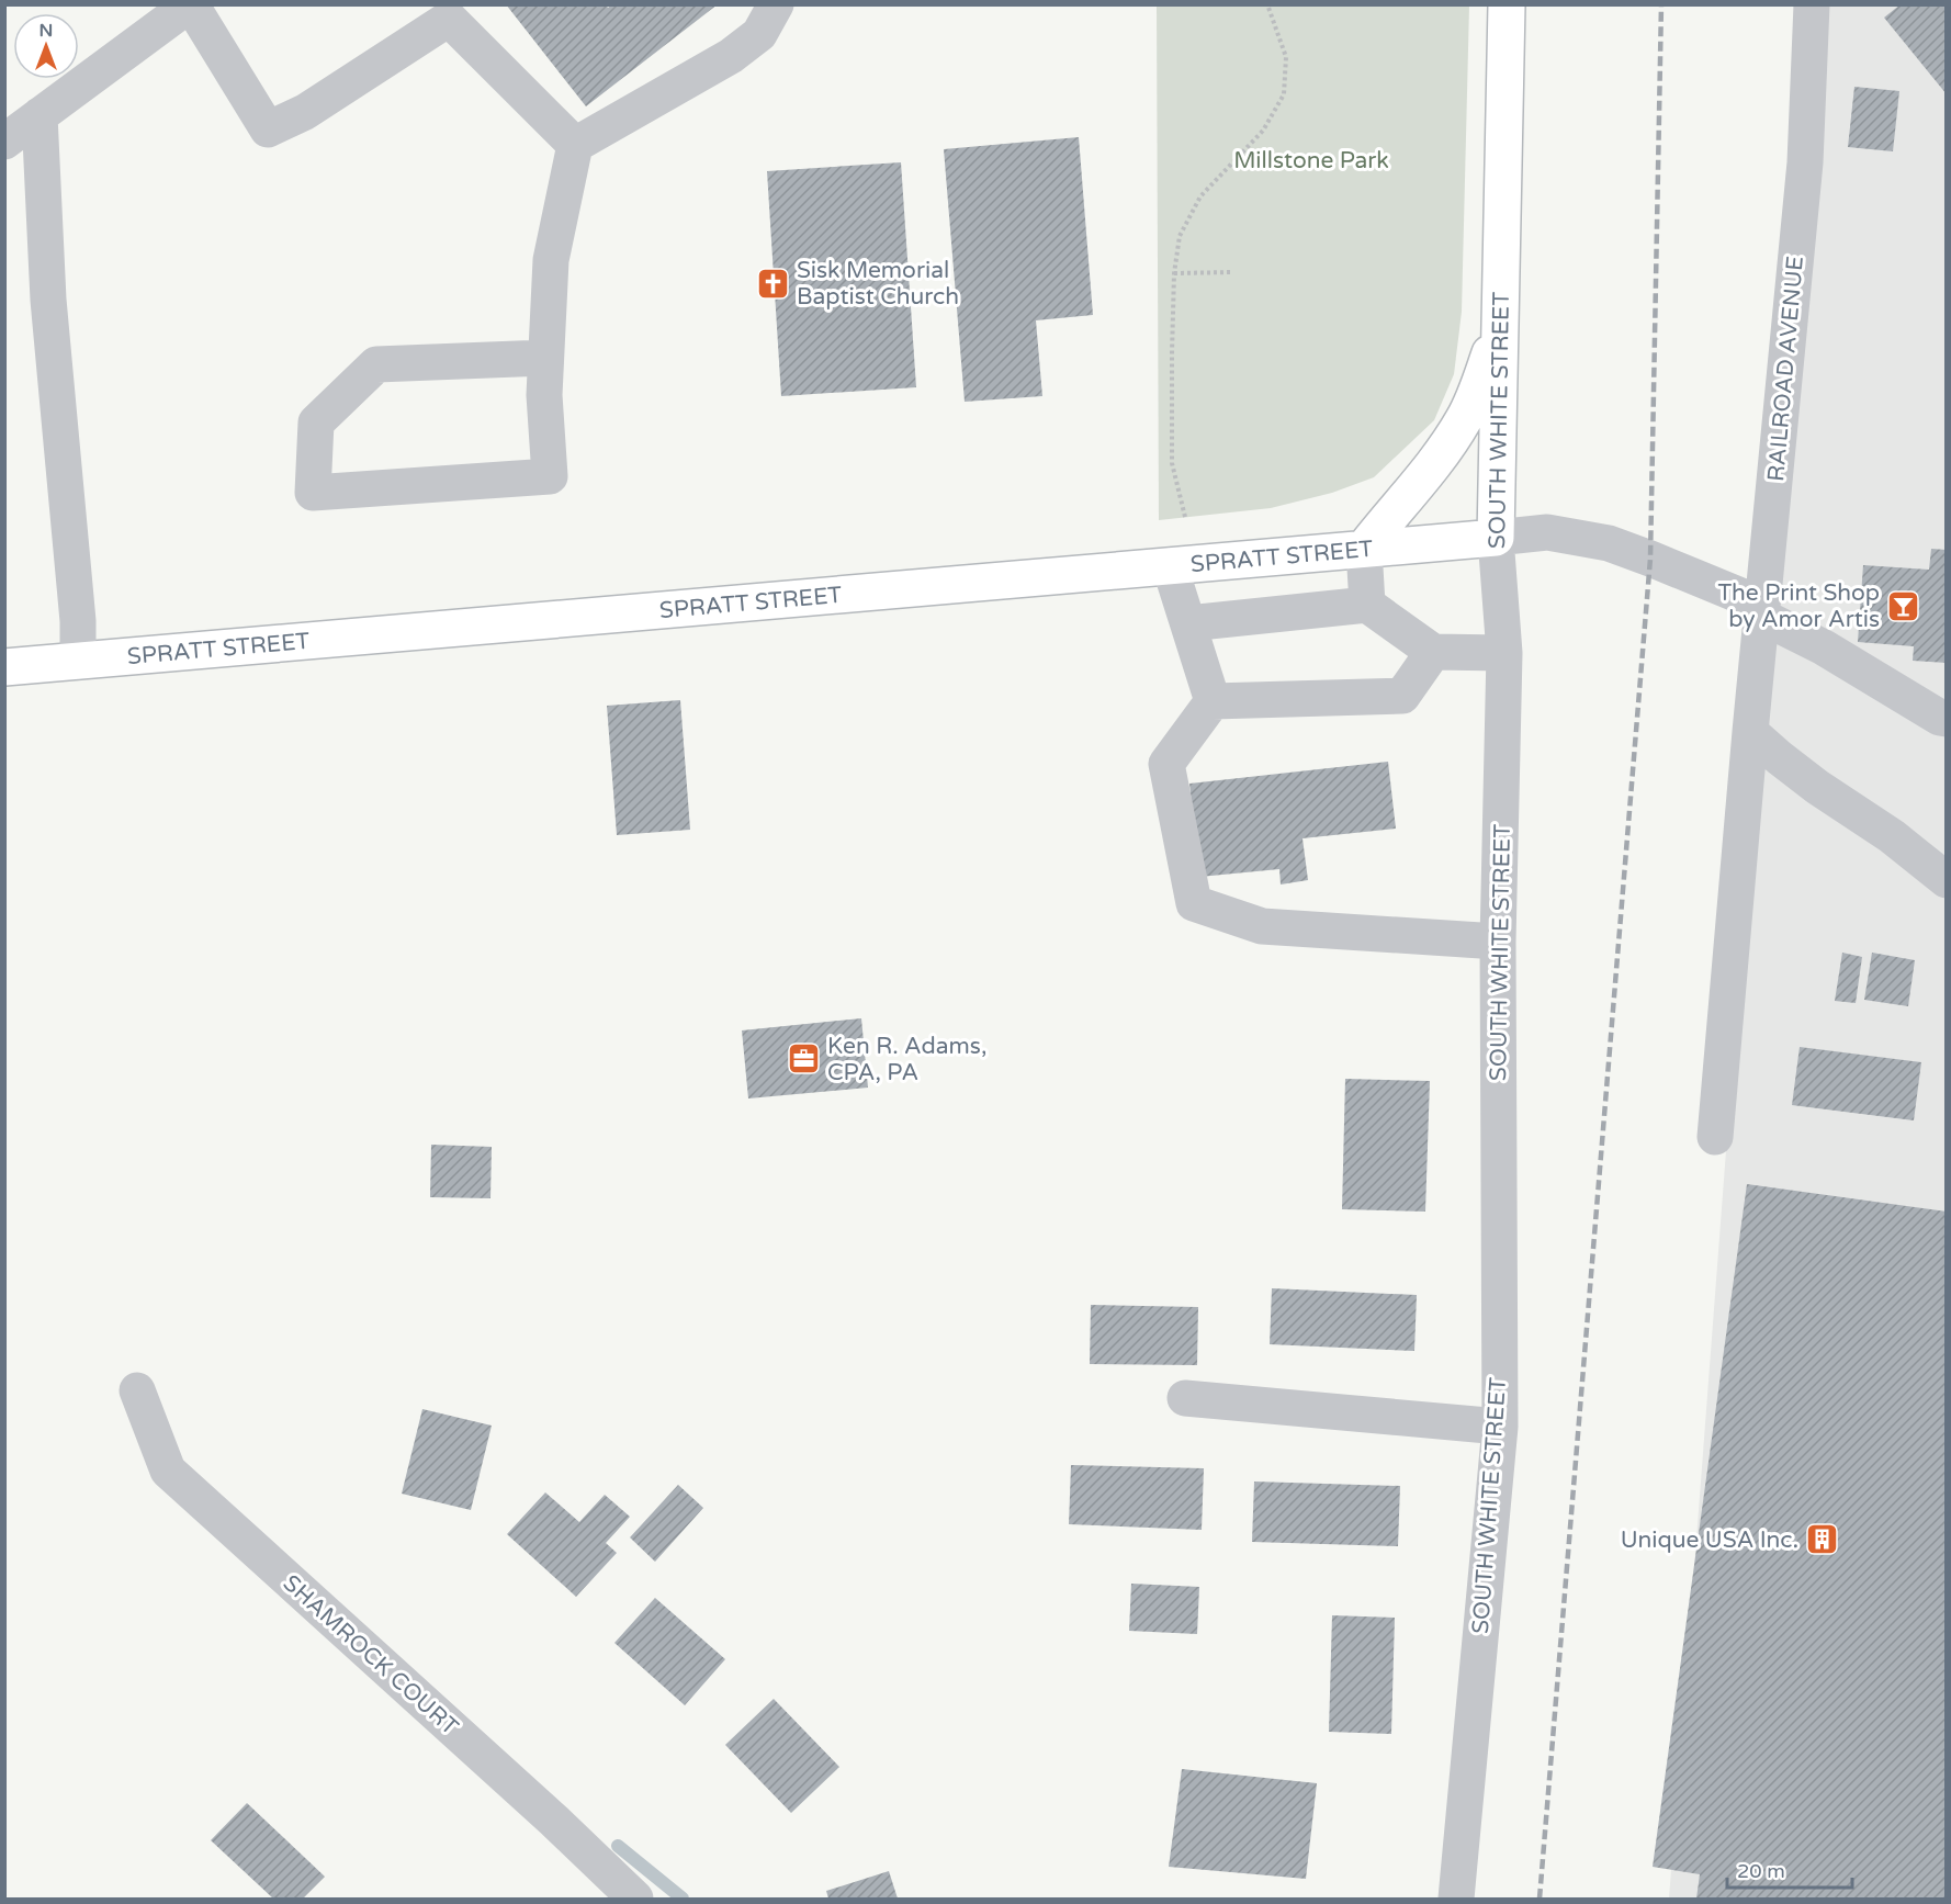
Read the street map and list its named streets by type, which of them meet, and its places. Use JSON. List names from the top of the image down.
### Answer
{
  "streets": {
    "main road": ["SOUTH WHITE STREET", "SPRATT STREET"],
    "street": ["RAILROAD AVENUE", "SHAMROCK COURT"]
  },
  "crossings": [
    ["SOUTH WHITE STREET", "SPRATT STREET"]
  ],
  "parks": ["Millstone Park"],
  "places": {
    "church": ["Sisk Memorial Baptist Church"],
    "bar": ["The Print Shop by Amor Artis"],
    "office": ["Ken R. Adams, CPA, PA"],
    "building": ["Unique USA Inc."]
  },
  "scale_bar": "20 m",
  "north": "top"
}
